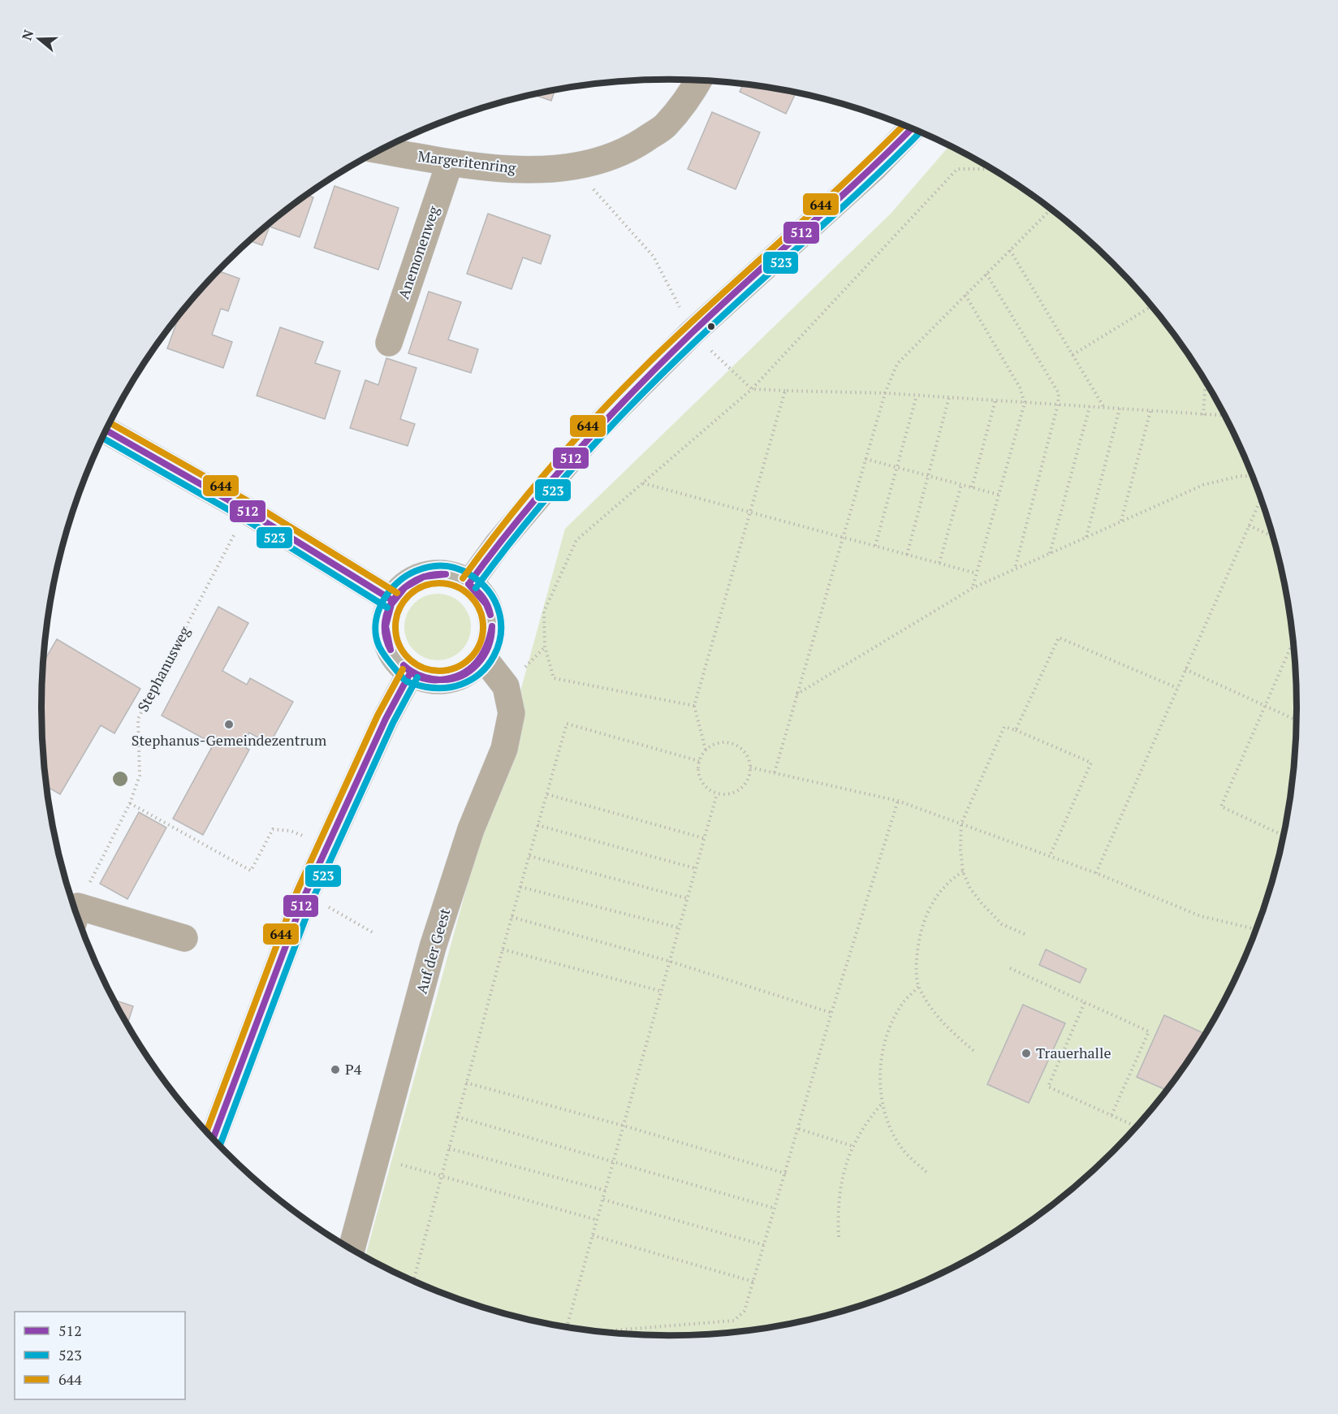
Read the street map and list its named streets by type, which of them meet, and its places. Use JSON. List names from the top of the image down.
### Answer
{
  "streets": {
    "street": ["Margeritenring", "Anemonenweg", "Auf der Geest"],
    "path": ["Stephanusweg"]
  },
  "crossings": [
    ["Margeritenring", "Anemonenweg"]
  ],
  "places": ["Stephanus-Gemeindezentrum", "Trauerhalle", "P4"],
  "lines": ["transit line 644", "transit line 512", "transit line 523"],
  "legend": ["512", "523", "644"],
  "north": "left"
}
